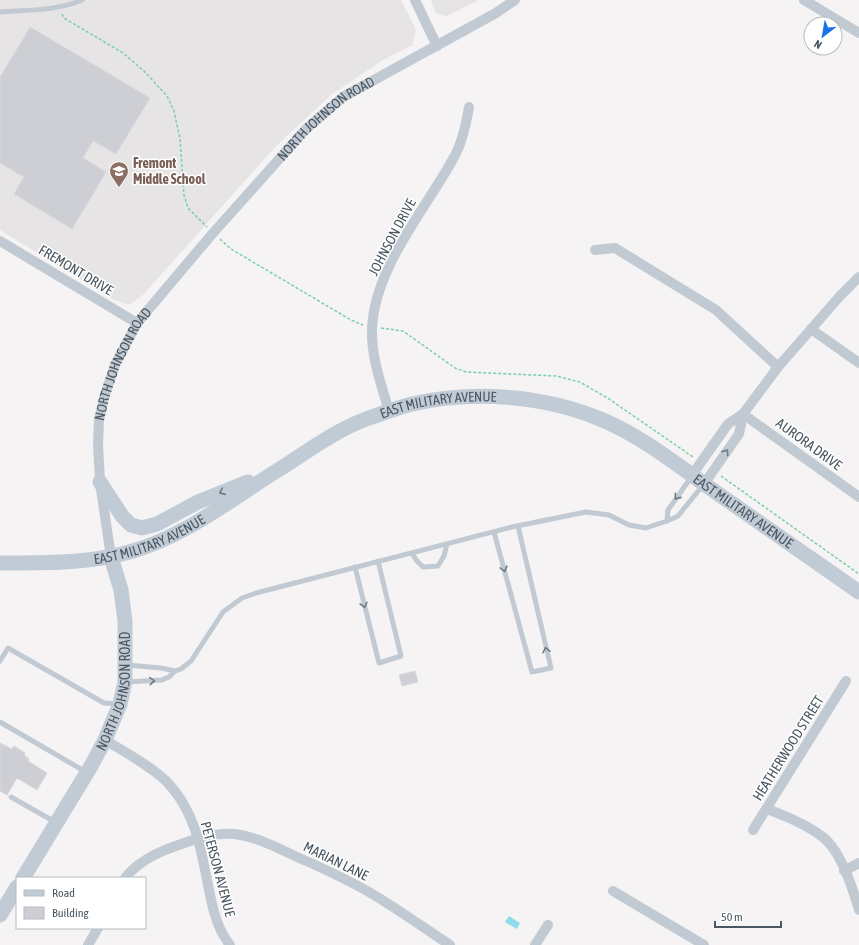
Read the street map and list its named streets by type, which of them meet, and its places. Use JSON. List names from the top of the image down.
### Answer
{
  "streets": {
    "main road": ["NORTH JOHNSON ROAD", "EAST MILITARY AVENUE"],
    "street": [
      "JOHNSON DRIVE",
      "FREMONT DRIVE",
      "AURORA DRIVE",
      "HEATHERWOOD STREET",
      "MARIAN LANE",
      "PETERSON AVENUE"
    ]
  },
  "crossings": [
    ["NORTH JOHNSON ROAD", "FREMONT DRIVE"],
    ["NORTH JOHNSON ROAD", "EAST MILITARY AVENUE"],
    ["NORTH JOHNSON ROAD", "PETERSON AVENUE"],
    ["JOHNSON DRIVE", "EAST MILITARY AVENUE"],
    ["MARIAN LANE", "PETERSON AVENUE"]
  ],
  "places": {
    "school or university": ["Fremont Middle School"]
  },
  "legend": ["Road", "Building"],
  "scale_bar": "50 m",
  "north": "bottom left"
}
